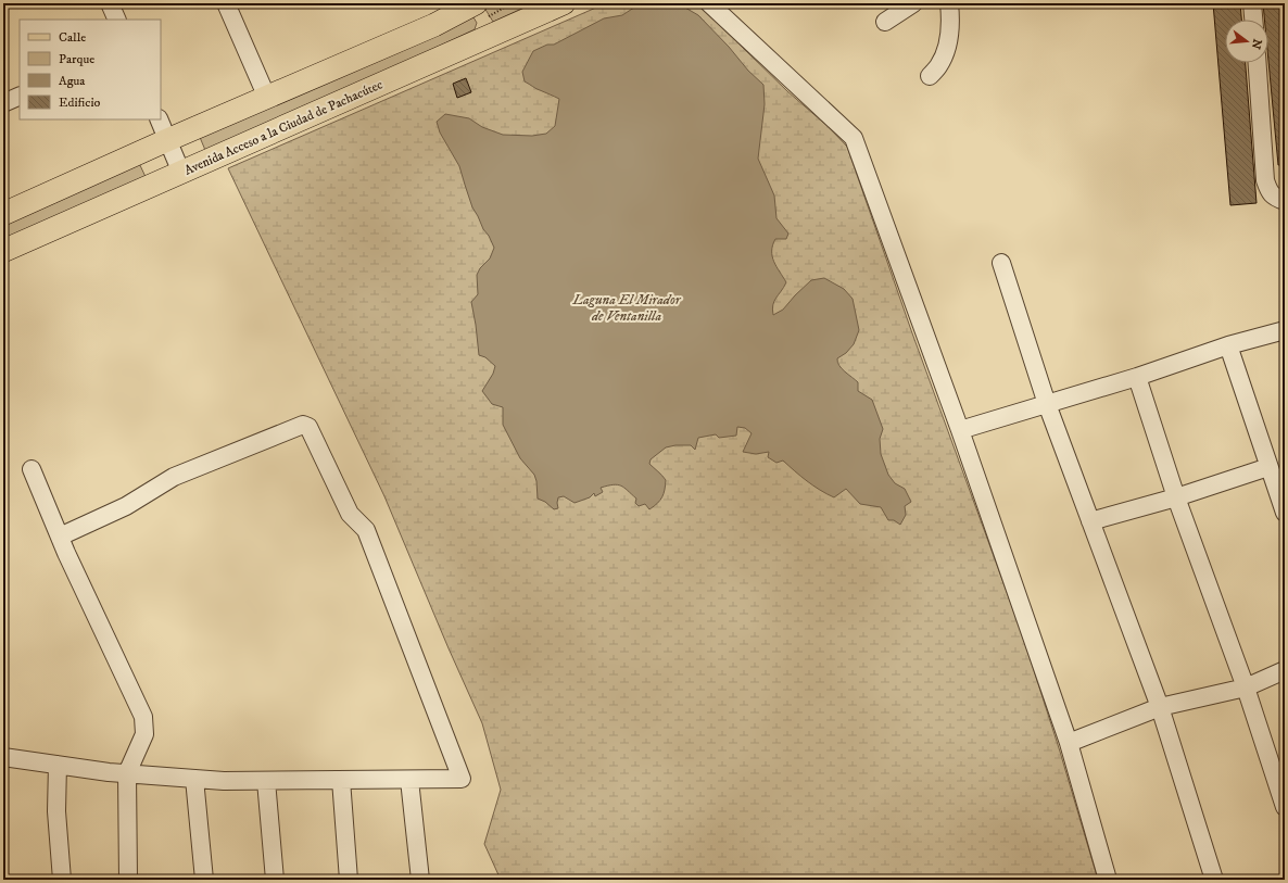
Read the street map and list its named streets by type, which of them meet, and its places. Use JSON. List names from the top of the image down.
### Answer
{
  "streets": {
    "main road": ["Avenida Acceso a la Ciudad de Pachacútec"]
  },
  "water": ["Laguna El Mirador de Ventanilla"],
  "legend": [
    "Calle",
    "Parque",
    "Agua",
    "Edificio"
  ],
  "north": "right"
}
